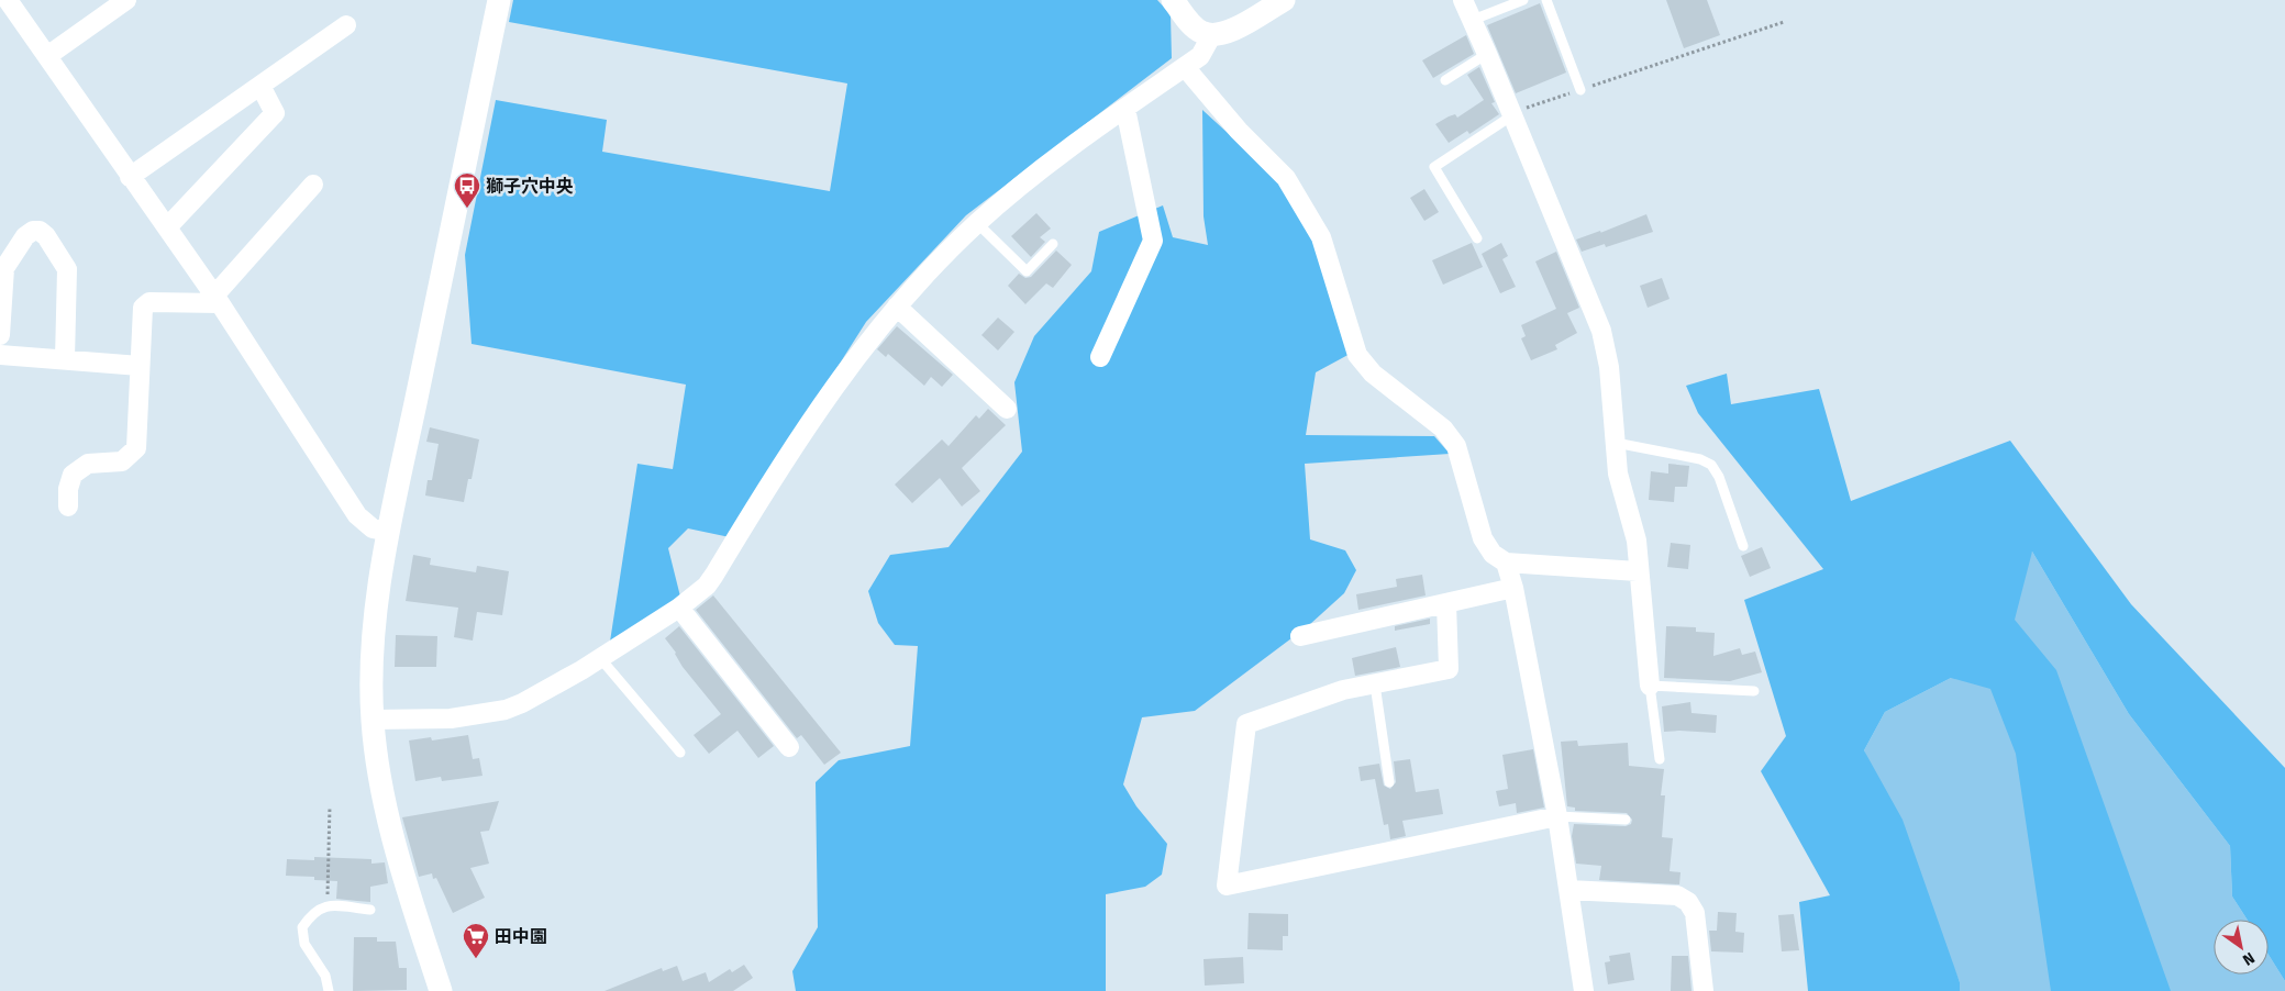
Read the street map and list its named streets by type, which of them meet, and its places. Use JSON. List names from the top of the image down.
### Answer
{
  "places": {
    "bus stop": ["獅子穴中央"],
    "supermarket": ["田中園"]
  },
  "north": "bottom right"
}
